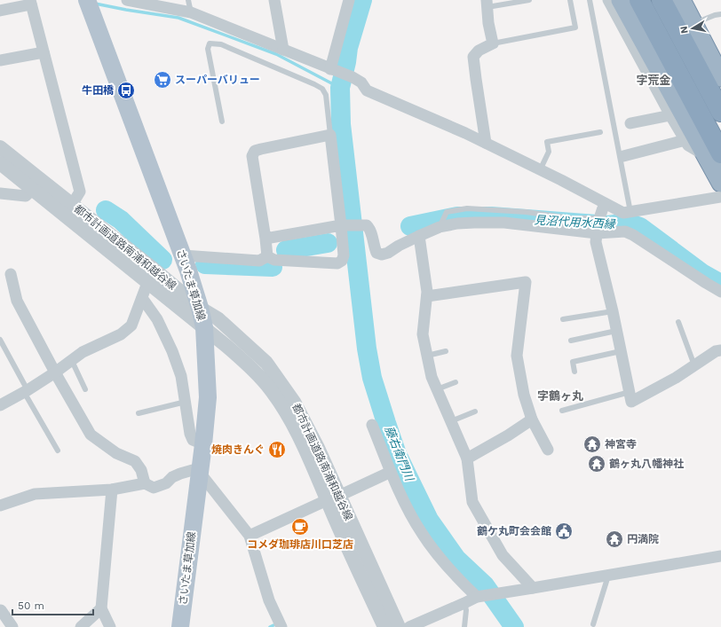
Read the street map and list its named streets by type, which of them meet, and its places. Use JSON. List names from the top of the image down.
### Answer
{
  "streets": {
    "main road": ["さいたま草加線"],
    "street": ["都市計画道路南浦和越谷線"]
  },
  "crossings": [
    ["都市計画道路南浦和越谷線", "さいたま草加線"]
  ],
  "districts": ["字荒金", "字鶴ヶ丸"],
  "water": ["見沼代用水西縁", "藤右衛門川"],
  "places": {
    "supermarket": ["スーパーバリュー"],
    "bus stop": ["牛田橋"],
    "temple": ["神宮寺", "鶴ヶ丸八幡神社", "円満院"],
    "restaurant": ["焼肉きんぐ"],
    "cafe": ["コメダ珈琲店川口芝店"],
    "public building": ["鶴ケ丸町会会館"]
  },
  "scale_bar": "50 m",
  "north": "left"
}
